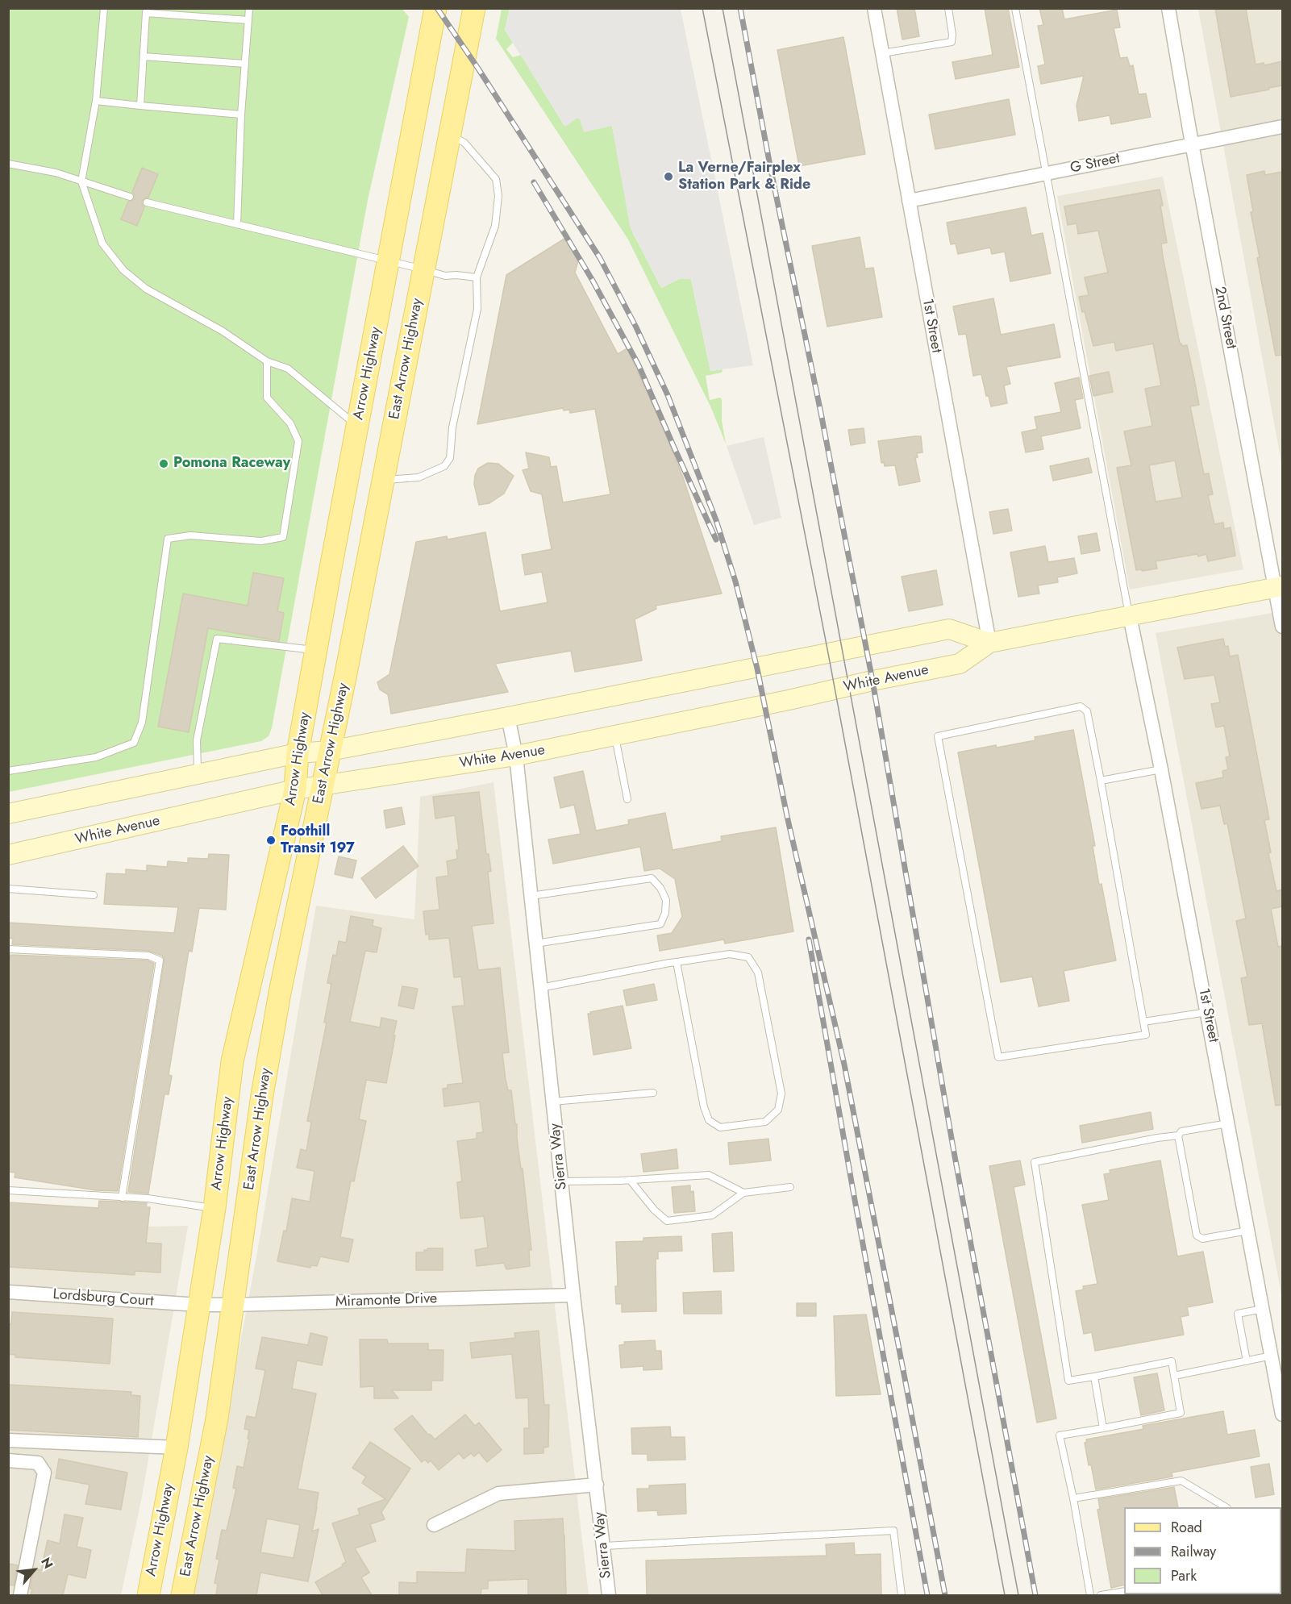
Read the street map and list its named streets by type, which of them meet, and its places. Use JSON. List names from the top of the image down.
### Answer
{
  "streets": {
    "main road": ["East Arrow Highway", "Arrow Highway", "White Avenue"],
    "street": [
      "G Street",
      "2nd Street",
      "1st Street",
      "Sierra Way",
      "Lordsburg Court",
      "Miramonte Drive"
    ]
  },
  "crossings": [
    ["G Street", "2nd Street"],
    ["G Street", "1st Street"],
    ["2nd Street", "White Avenue"],
    ["1st Street", "White Avenue"],
    ["East Arrow Highway", "White Avenue"],
    ["East Arrow Highway", "Miramonte Drive"],
    ["Arrow Highway", "White Avenue"],
    ["Arrow Highway", "Lordsburg Court"],
    ["Arrow Highway", "Miramonte Drive"],
    ["White Avenue", "Sierra Way"],
    ["Sierra Way", "Miramonte Drive"],
    ["Lordsburg Court", "Miramonte Drive"]
  ],
  "places": ["La Verne/Fairplex Station Park & Ride", "Pomona Raceway", "Foothill Transit 197"],
  "legend": ["Road", "Railway", "Park"],
  "north": "top right"
}
